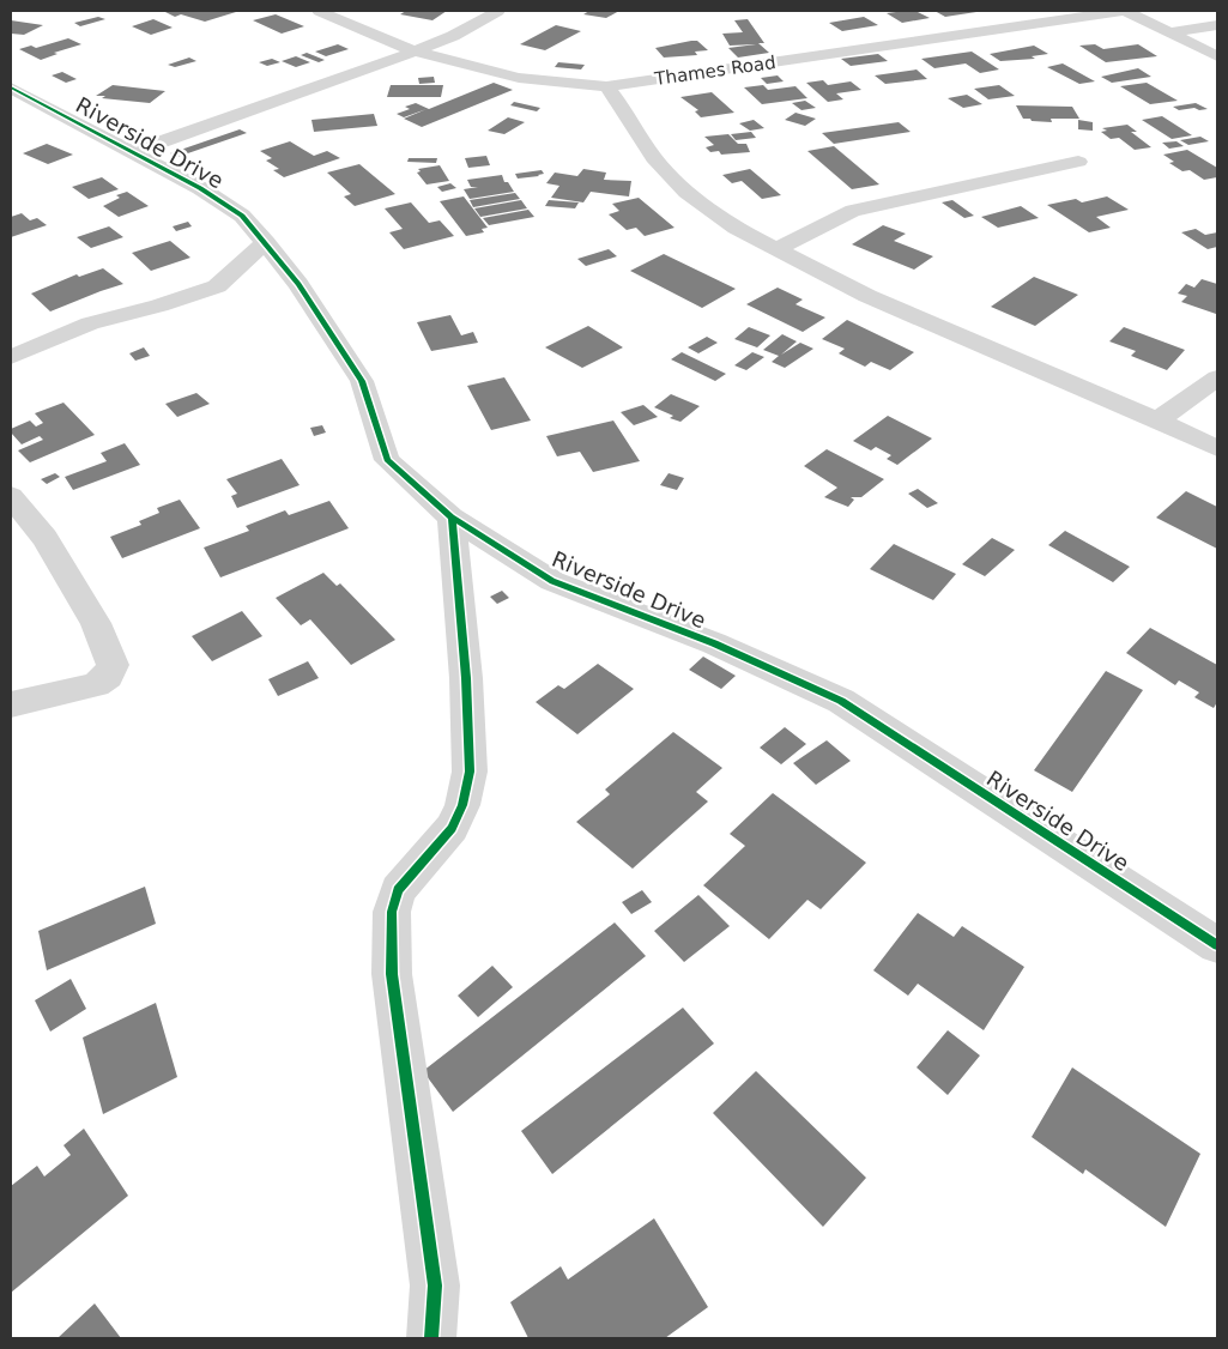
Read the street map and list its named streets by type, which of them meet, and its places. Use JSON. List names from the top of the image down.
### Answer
{
  "streets": {
    "street": ["Thames Road", "Riverside Drive"]
  }
}
